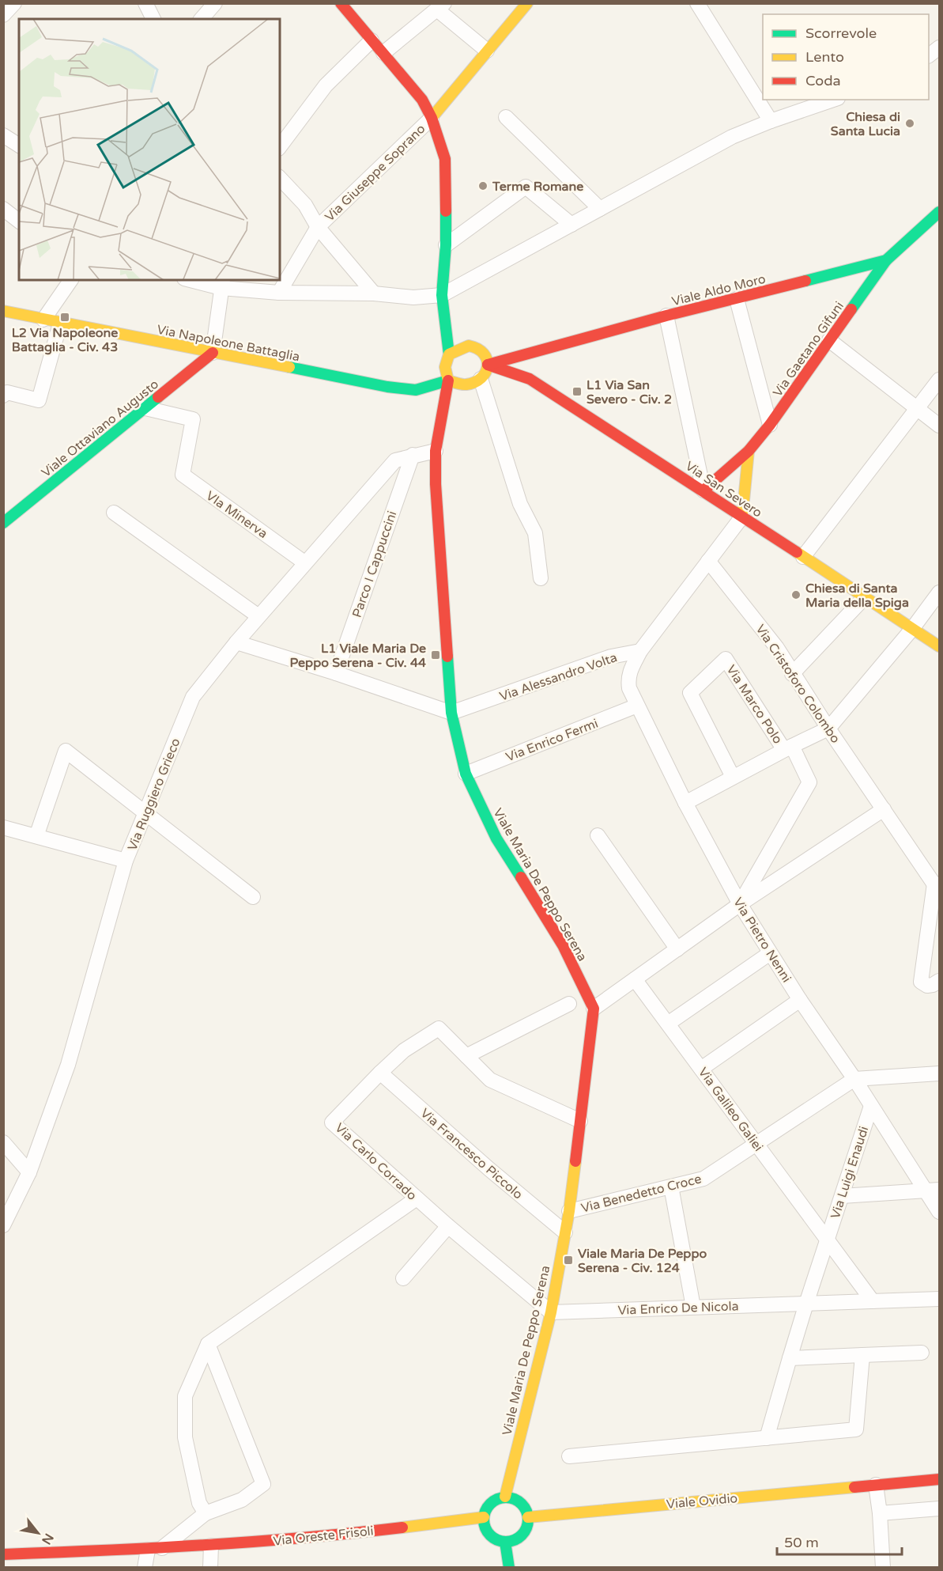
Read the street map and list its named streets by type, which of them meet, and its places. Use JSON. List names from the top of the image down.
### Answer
{
  "streets": {
    "main road": [
      "Viale Aldo Moro",
      "Via Napoleone Battaglia",
      "Via Gaetano Gifuni",
      "Viale Ottaviano Augusto",
      "Via San Severo",
      "Viale Maria De Peppo Serena",
      "Viale Ovidio",
      "Via Oreste Frisoli"
    ],
    "street": [
      "Via Giuseppe Soprano",
      "VIa Minerva",
      "Parco I Cappuccini",
      "Via Alessandro Volta",
      "Via Cristoforo Colombo",
      "Via Marco Polo",
      "Via Enrico Fermi",
      "Via Ruggiero Grieco",
      "Via Pietro Nenni",
      "Via Galileo Galiei",
      "Via Francesco Piccolo",
      "Via Carlo Corrado",
      "Via Luigi Enaudi",
      "Via Benedetto Croce",
      "Via Enrico De Nicola"
    ]
  },
  "crossings": [
    ["Viale Aldo Moro", "Via Napoleone Battaglia"],
    ["Viale Aldo Moro", "Via Gaetano Gifuni"],
    ["Viale Aldo Moro", "Via San Severo"],
    ["Viale Aldo Moro", "Viale Maria De Peppo Serena"],
    ["Via Napoleone Battaglia", "Viale Ottaviano Augusto"],
    ["Via Napoleone Battaglia", "Via San Severo"],
    ["Via Napoleone Battaglia", "Viale Maria De Peppo Serena"],
    ["Via Gaetano Gifuni", "Via San Severo"],
    ["Viale Ottaviano Augusto", "VIa Minerva"],
    ["Via San Severo", "Viale Maria De Peppo Serena"],
    ["VIa Minerva", "Via Ruggiero Grieco"],
    ["Parco I Cappuccini", "Via Ruggiero Grieco"],
    ["Via Alessandro Volta", "Viale Maria De Peppo Serena"],
    ["Via Alessandro Volta", "Via Pietro Nenni"],
    ["Via Cristoforo Colombo", "Via Marco Polo"],
    ["Via Marco Polo", "Via Pietro Nenni"],
    ["Via Enrico Fermi", "Viale Maria De Peppo Serena"],
    ["Via Enrico Fermi", "Via Pietro Nenni"],
    ["Via Ruggiero Grieco", "Viale Maria De Peppo Serena"],
    ["Viale Maria De Peppo Serena", "Via Francesco Piccolo"],
    ["Viale Maria De Peppo Serena", "Via Carlo Corrado"],
    ["Viale Maria De Peppo Serena", "Via Benedetto Croce"],
    ["Viale Maria De Peppo Serena", "Via Enrico De Nicola"],
    ["Viale Maria De Peppo Serena", "Viale Ovidio"],
    ["Viale Maria De Peppo Serena", "Via Oreste Frisoli"],
    ["Via Pietro Nenni", "Via Luigi Enaudi"],
    ["Via Pietro Nenni", "Via Benedetto Croce"],
    ["Via Galileo Galiei", "Via Luigi Enaudi"],
    ["Via Galileo Galiei", "Via Benedetto Croce"],
    ["Via Galileo Galiei", "Via Enrico De Nicola"],
    ["Via Francesco Piccolo", "Via Carlo Corrado"],
    ["Via Carlo Corrado", "Via Enrico De Nicola"],
    ["Via Luigi Enaudi", "Via Enrico De Nicola"],
    ["Viale Ovidio", "Via Oreste Frisoli"]
  ],
  "places": {
    "other": ["Chiesa di Santa Lucia", "Terme Romane", "Chiesa di Santa Maria della Spiga"],
    "transit": [
      "L2 Via Napoleone Battaglia - Civ. 43",
      "L1 Via San Severo - Civ. 2",
      "L1 Viale Maria De Peppo Serena - Civ. 44",
      "Viale Maria De Peppo Serena - Civ. 124"
    ]
  },
  "legend": ["Scorrevole", "Lento", "Coda"],
  "scale_bar": "50 m",
  "north": "bottom right"
}
